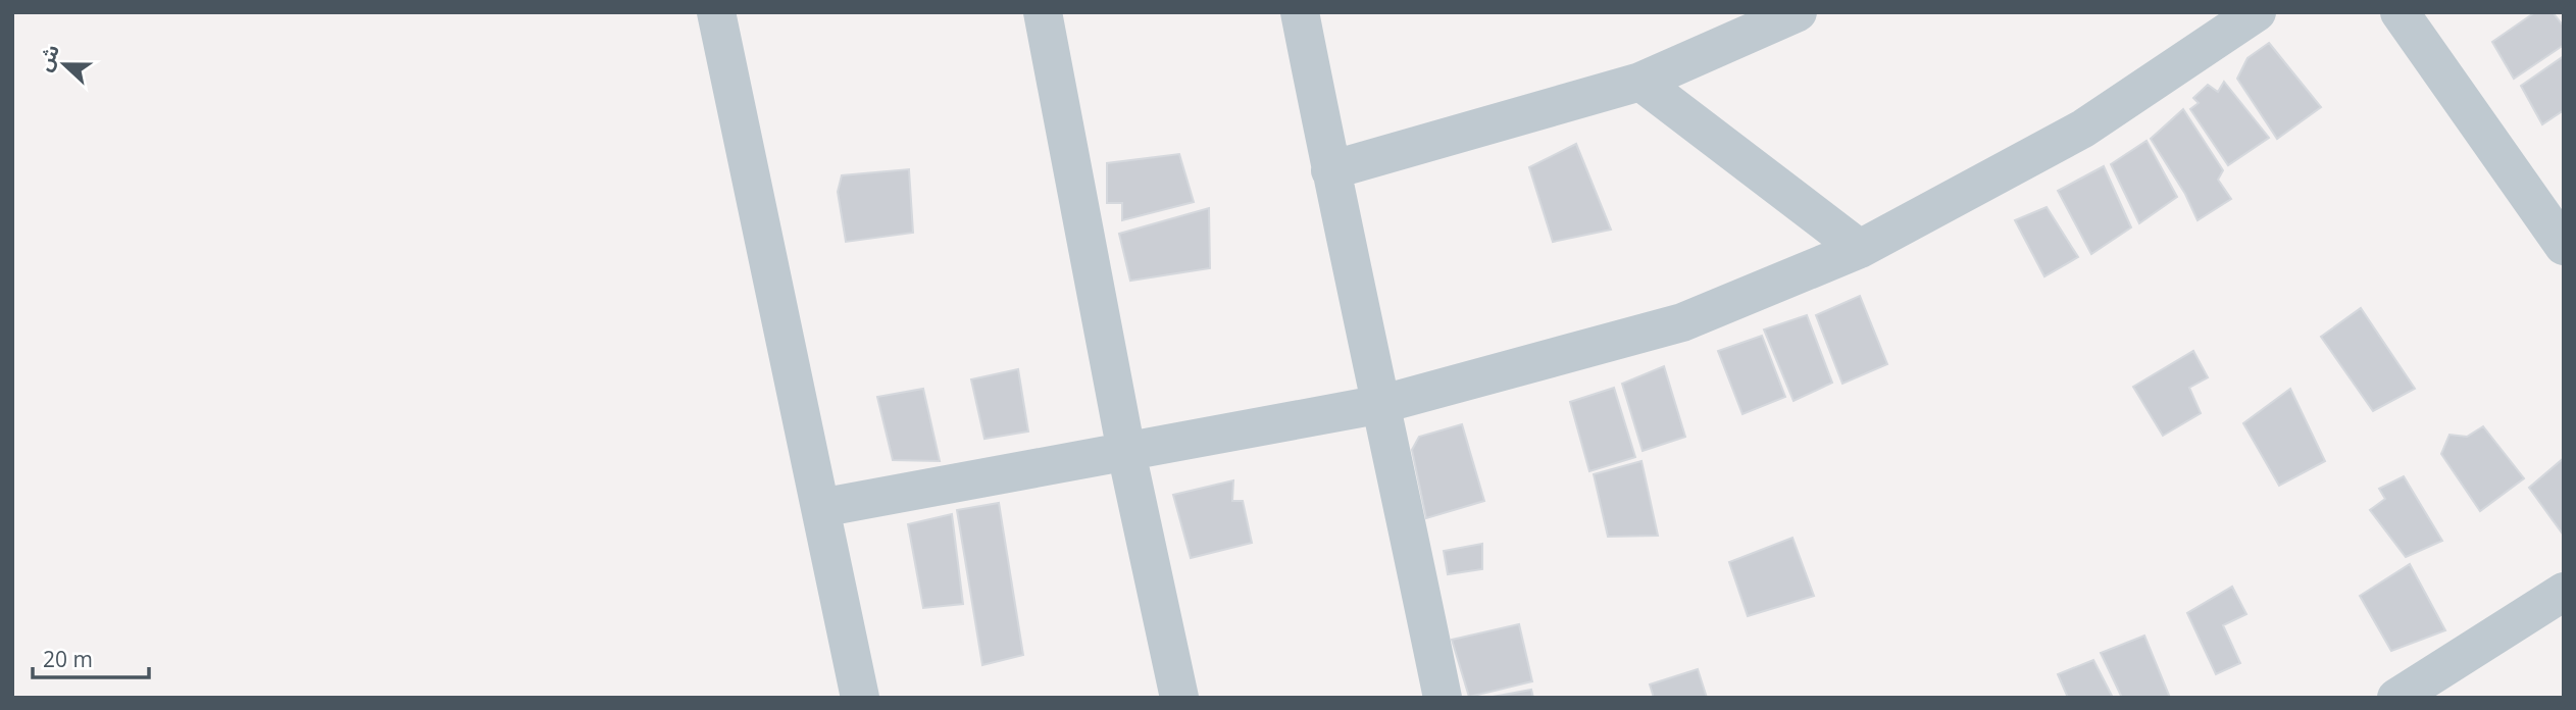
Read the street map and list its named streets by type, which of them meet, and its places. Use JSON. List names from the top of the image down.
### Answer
{
  "scale_bar": "20 m",
  "north": "left"
}
